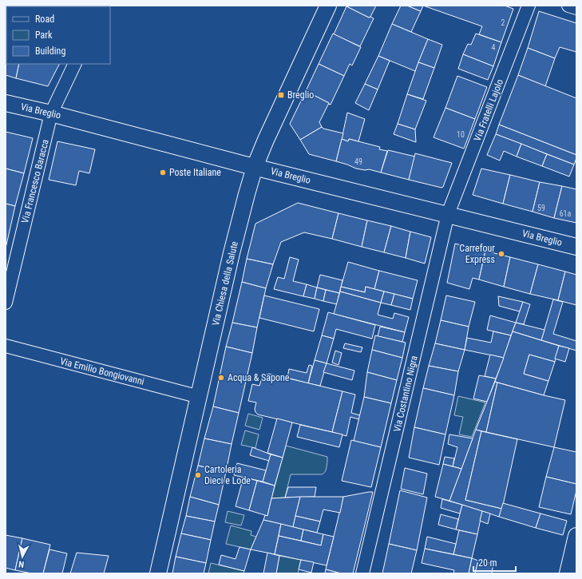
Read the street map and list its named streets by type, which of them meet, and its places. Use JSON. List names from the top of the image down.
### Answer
{
  "streets": {
    "street": [
      "Via Fratelli Lajolo",
      "Via Breglio",
      "Via Francesco Baracca",
      "Via Chiesa della Salute",
      "Via Emilio Bongiovanni",
      "Via Costantino Nigra"
    ]
  },
  "crossings": [
    ["Via Fratelli Lajolo", "Via Breglio"],
    ["Via Fratelli Lajolo", "Via Costantino Nigra"],
    ["Via Breglio", "Via Francesco Baracca"],
    ["Via Breglio", "Via Chiesa della Salute"],
    ["Via Breglio", "Via Costantino Nigra"],
    ["Via Chiesa della Salute", "Via Emilio Bongiovanni"]
  ],
  "places": {
    "transit": ["Breglio"],
    "other": [
      "Poste Italiane",
      "Carrefour Express",
      "Acqua & Sapone",
      "Cartoleria Dieci e Lode"
    ]
  },
  "house_numbers": [
    "2",
    "4",
    "10",
    "49",
    "59",
    "61a"
  ],
  "legend": ["Road", "Park", "Building"],
  "scale_bar": "20 m",
  "north": "bottom"
}
